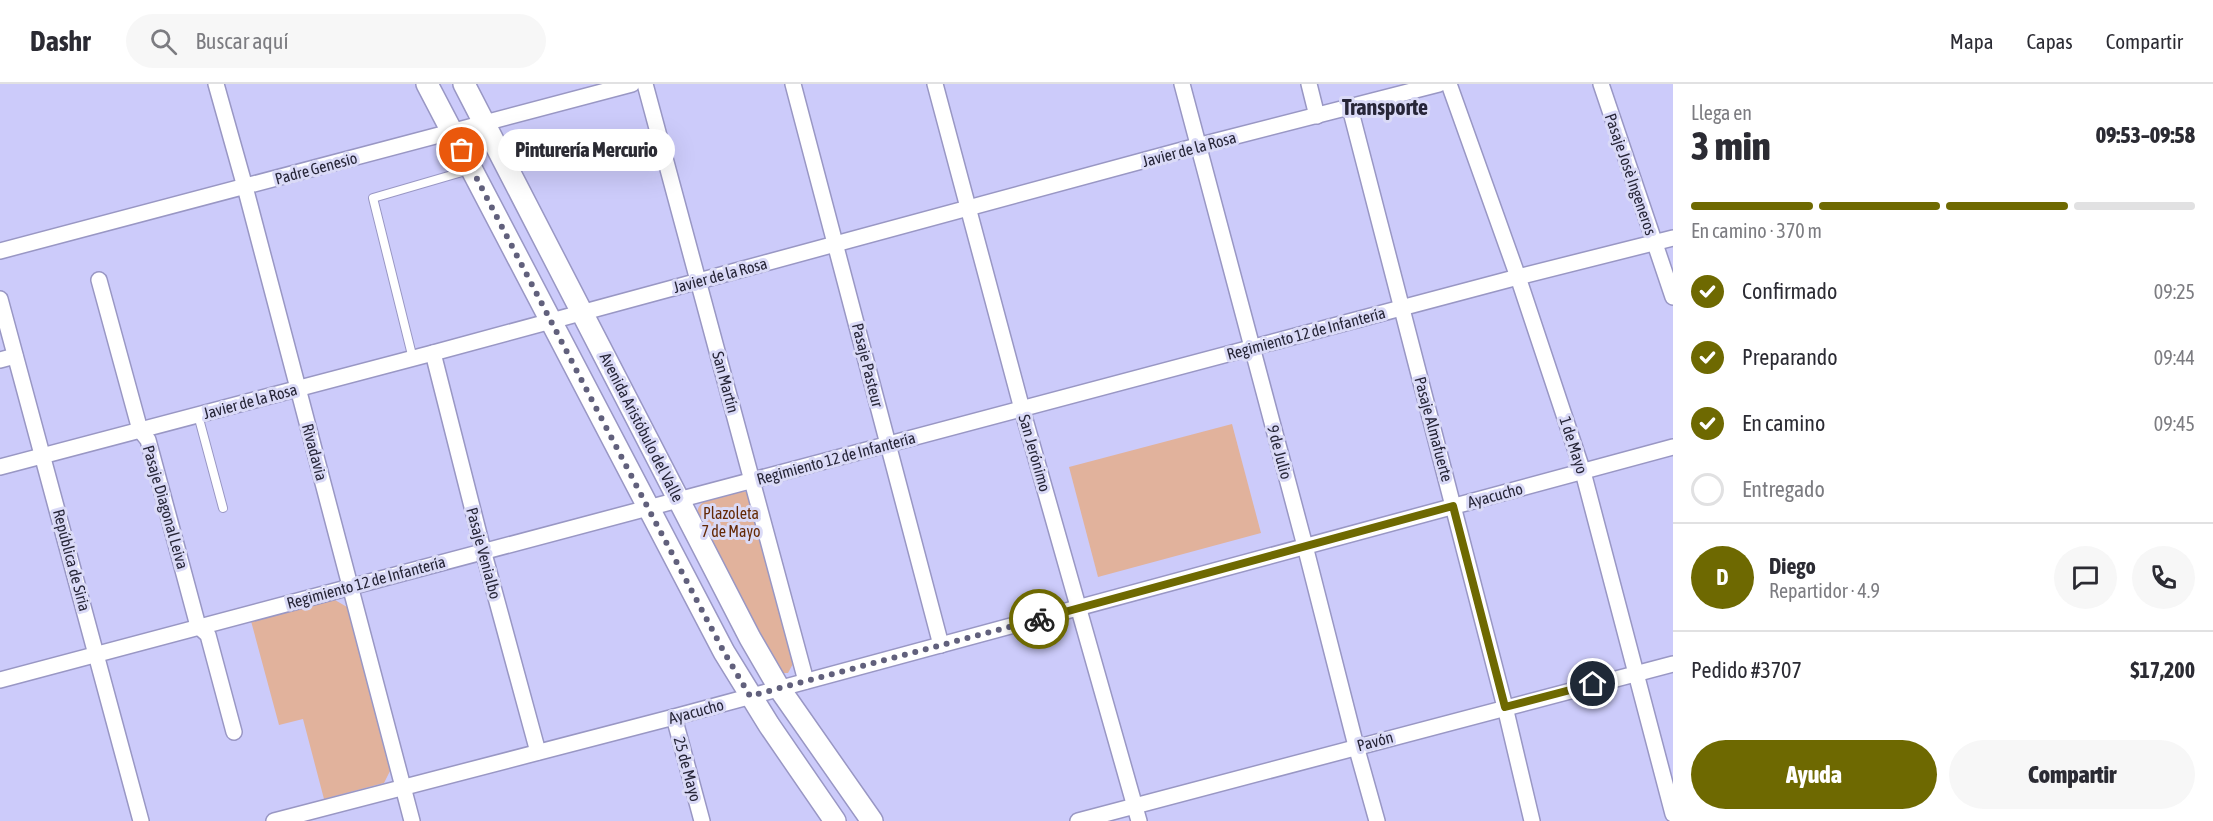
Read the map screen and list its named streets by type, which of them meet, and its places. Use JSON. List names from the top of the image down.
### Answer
{
  "streets": {
    "main road": ["Avenida Aristóbulo del Valle"],
    "street": [
      "Javier de la Rosa",
      "Padre Genesio",
      "Pasaje Josè Ingeneros",
      "Regimiento 12 de Infantería",
      "Pasaje Pasteur",
      "San Martín",
      "Pasaje Almafuerte",
      "1 de Mayo",
      "Rivadavia",
      "9 de Julio",
      "San Jerónimo",
      "Ayacucho",
      "Pasaje Diagonal Leiva",
      "Pasaje Venialbo",
      "República de Siria",
      "Pavón",
      "25 de Mayo"
    ]
  },
  "crossings": [
    ["Javier de la Rosa", "Pasaje Pasteur"],
    ["Javier de la Rosa", "San Martín"],
    ["Javier de la Rosa", "Avenida Aristóbulo del Valle"],
    ["Javier de la Rosa", "Pasaje Almafuerte"],
    ["Javier de la Rosa", "Rivadavia"],
    ["Javier de la Rosa", "9 de Julio"],
    ["Javier de la Rosa", "San Jerónimo"],
    ["Javier de la Rosa", "Pasaje Diagonal Leiva"],
    ["Javier de la Rosa", "Pasaje Venialbo"],
    ["Javier de la Rosa", "República de Siria"],
    ["Padre Genesio", "Avenida Aristóbulo del Valle"],
    ["Padre Genesio", "Rivadavia"],
    ["Pasaje Josè Ingeneros", "Regimiento 12 de Infantería"],
    ["Regimiento 12 de Infantería", "Pasaje Pasteur"],
    ["Regimiento 12 de Infantería", "San Martín"],
    ["Regimiento 12 de Infantería", "Avenida Aristóbulo del Valle"],
    ["Regimiento 12 de Infantería", "Pasaje Almafuerte"],
    ["Regimiento 12 de Infantería", "1 de Mayo"],
    ["Regimiento 12 de Infantería", "Rivadavia"],
    ["Regimiento 12 de Infantería", "9 de Julio"],
    ["Regimiento 12 de Infantería", "San Jerónimo"],
    ["Regimiento 12 de Infantería", "Pasaje Diagonal Leiva"],
    ["Regimiento 12 de Infantería", "Pasaje Venialbo"],
    ["Regimiento 12 de Infantería", "República de Siria"],
    ["Pasaje Pasteur", "Ayacucho"],
    ["San Martín", "Ayacucho"],
    ["Avenida Aristóbulo del Valle", "Ayacucho"],
    ["Pasaje Almafuerte", "Ayacucho"],
    ["Pasaje Almafuerte", "Pavón"],
    ["1 de Mayo", "Ayacucho"],
    ["1 de Mayo", "Pavón"],
    ["Rivadavia", "Ayacucho"],
    ["9 de Julio", "Ayacucho"],
    ["9 de Julio", "Pavón"],
    ["San Jerónimo", "Ayacucho"],
    ["San Jerónimo", "Pavón"],
    ["Ayacucho", "Pasaje Venialbo"],
    ["Ayacucho", "25 de Mayo"]
  ],
  "districts": ["Transporte"],
  "parks": ["Plazoleta 7 de Mayo"],
  "places": ["Pinturería Mercurio"],
  "page": {
    "header": "Dashr",
    "search": "Buscar aquí",
    "nav": ["Mapa", "Capas", "Compartir"],
    "heading": ["3 min", "Llega en", "09:53–09:58"],
    "panel": [
      "Diego",
      "Repartidor · 4.9",
      "Pedido #3707",
      "$17,200"
    ],
    "bubble": "Pinturería Mercurio",
    "bar": "En camino · 370 m",
    "list": [
      ["Confirmado", "09:25"],
      ["Preparando", "09:44"],
      ["En camino", "09:45"],
      "Entregado"
    ],
    "round": "D",
    "buttons": ["Ayuda", "Compartir"]
  }
}
